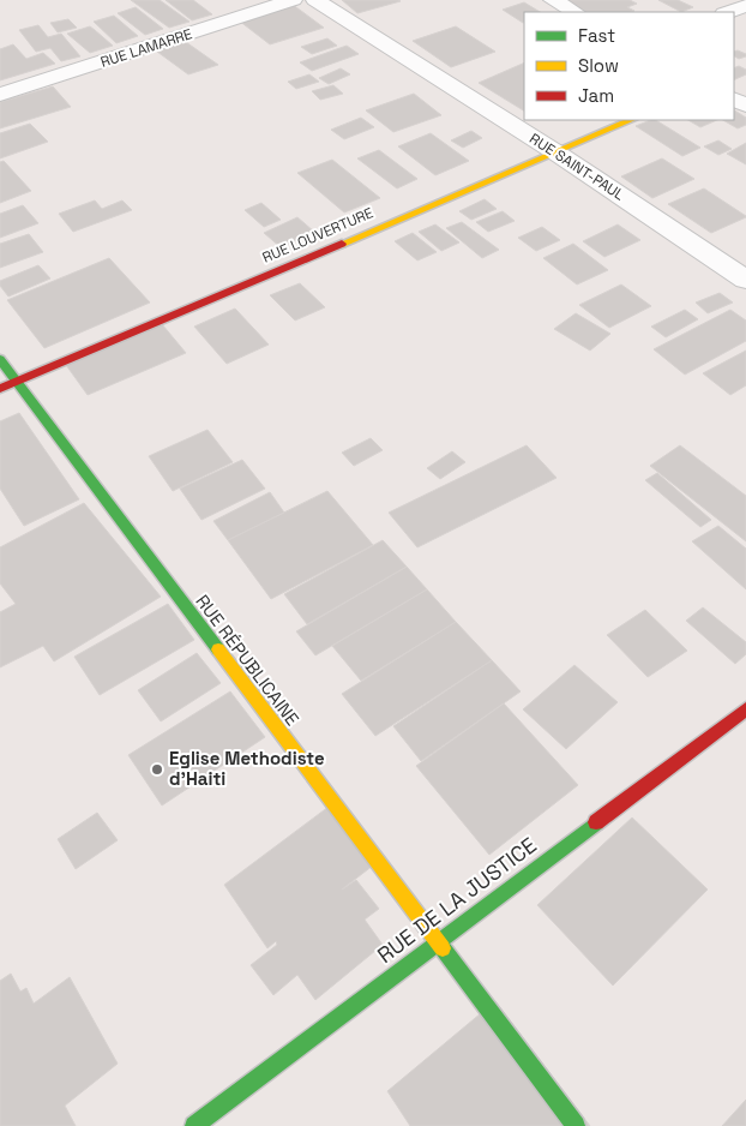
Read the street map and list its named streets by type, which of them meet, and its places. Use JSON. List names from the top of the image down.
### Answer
{
  "streets": {
    "street": [
      "RUE LAMARRE",
      "RUE SAINT-PAUL",
      "RUE LOUVERTURE",
      "RUE RÉPUBLICAINE",
      "RUE DE LA JUSTICE"
    ]
  },
  "crossings": [
    ["RUE SAINT-PAUL", "RUE LOUVERTURE"],
    ["RUE LOUVERTURE", "RUE RÉPUBLICAINE"],
    ["RUE RÉPUBLICAINE", "RUE DE LA JUSTICE"]
  ],
  "places": ["Eglise Methodiste d'Haiti"],
  "legend": ["Fast", "Slow", "Jam"]
}
